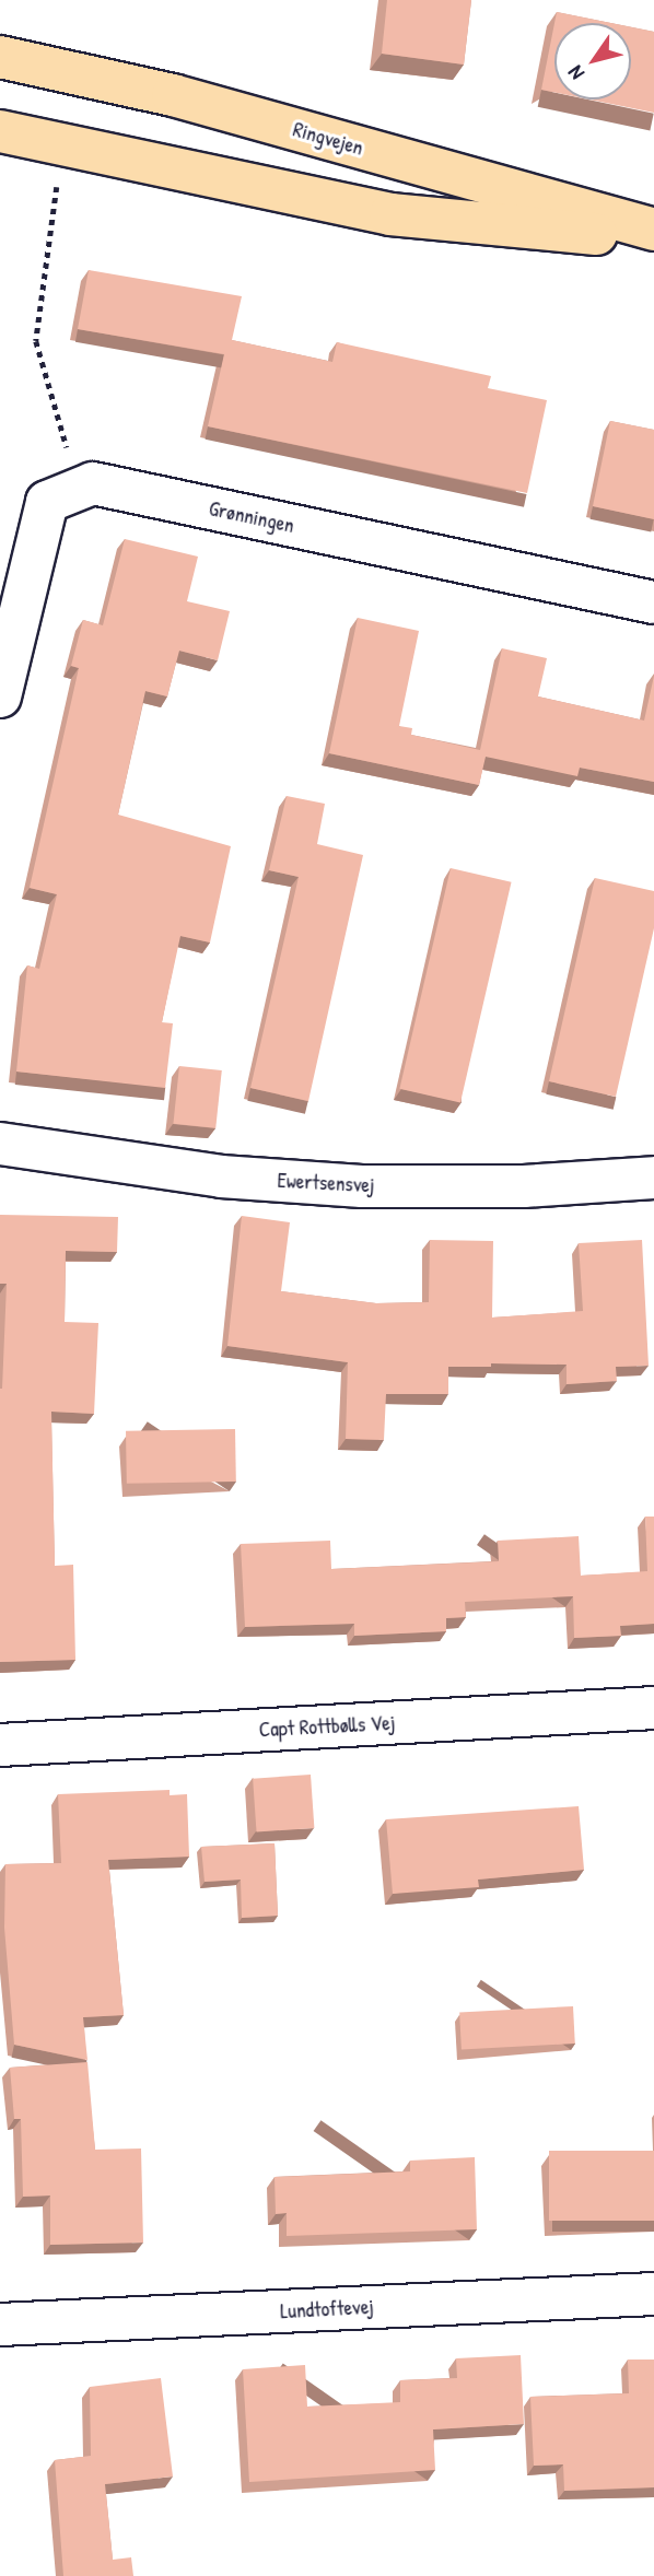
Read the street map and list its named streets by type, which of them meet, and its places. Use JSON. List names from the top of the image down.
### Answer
{
  "streets": {
    "main road": ["Ringvejen"],
    "street": [
      "Grønningen",
      "Ewertsensvej",
      "Capt Rottbølls Vej",
      "Lundtoftevej"
    ]
  },
  "north": "bottom left"
}
